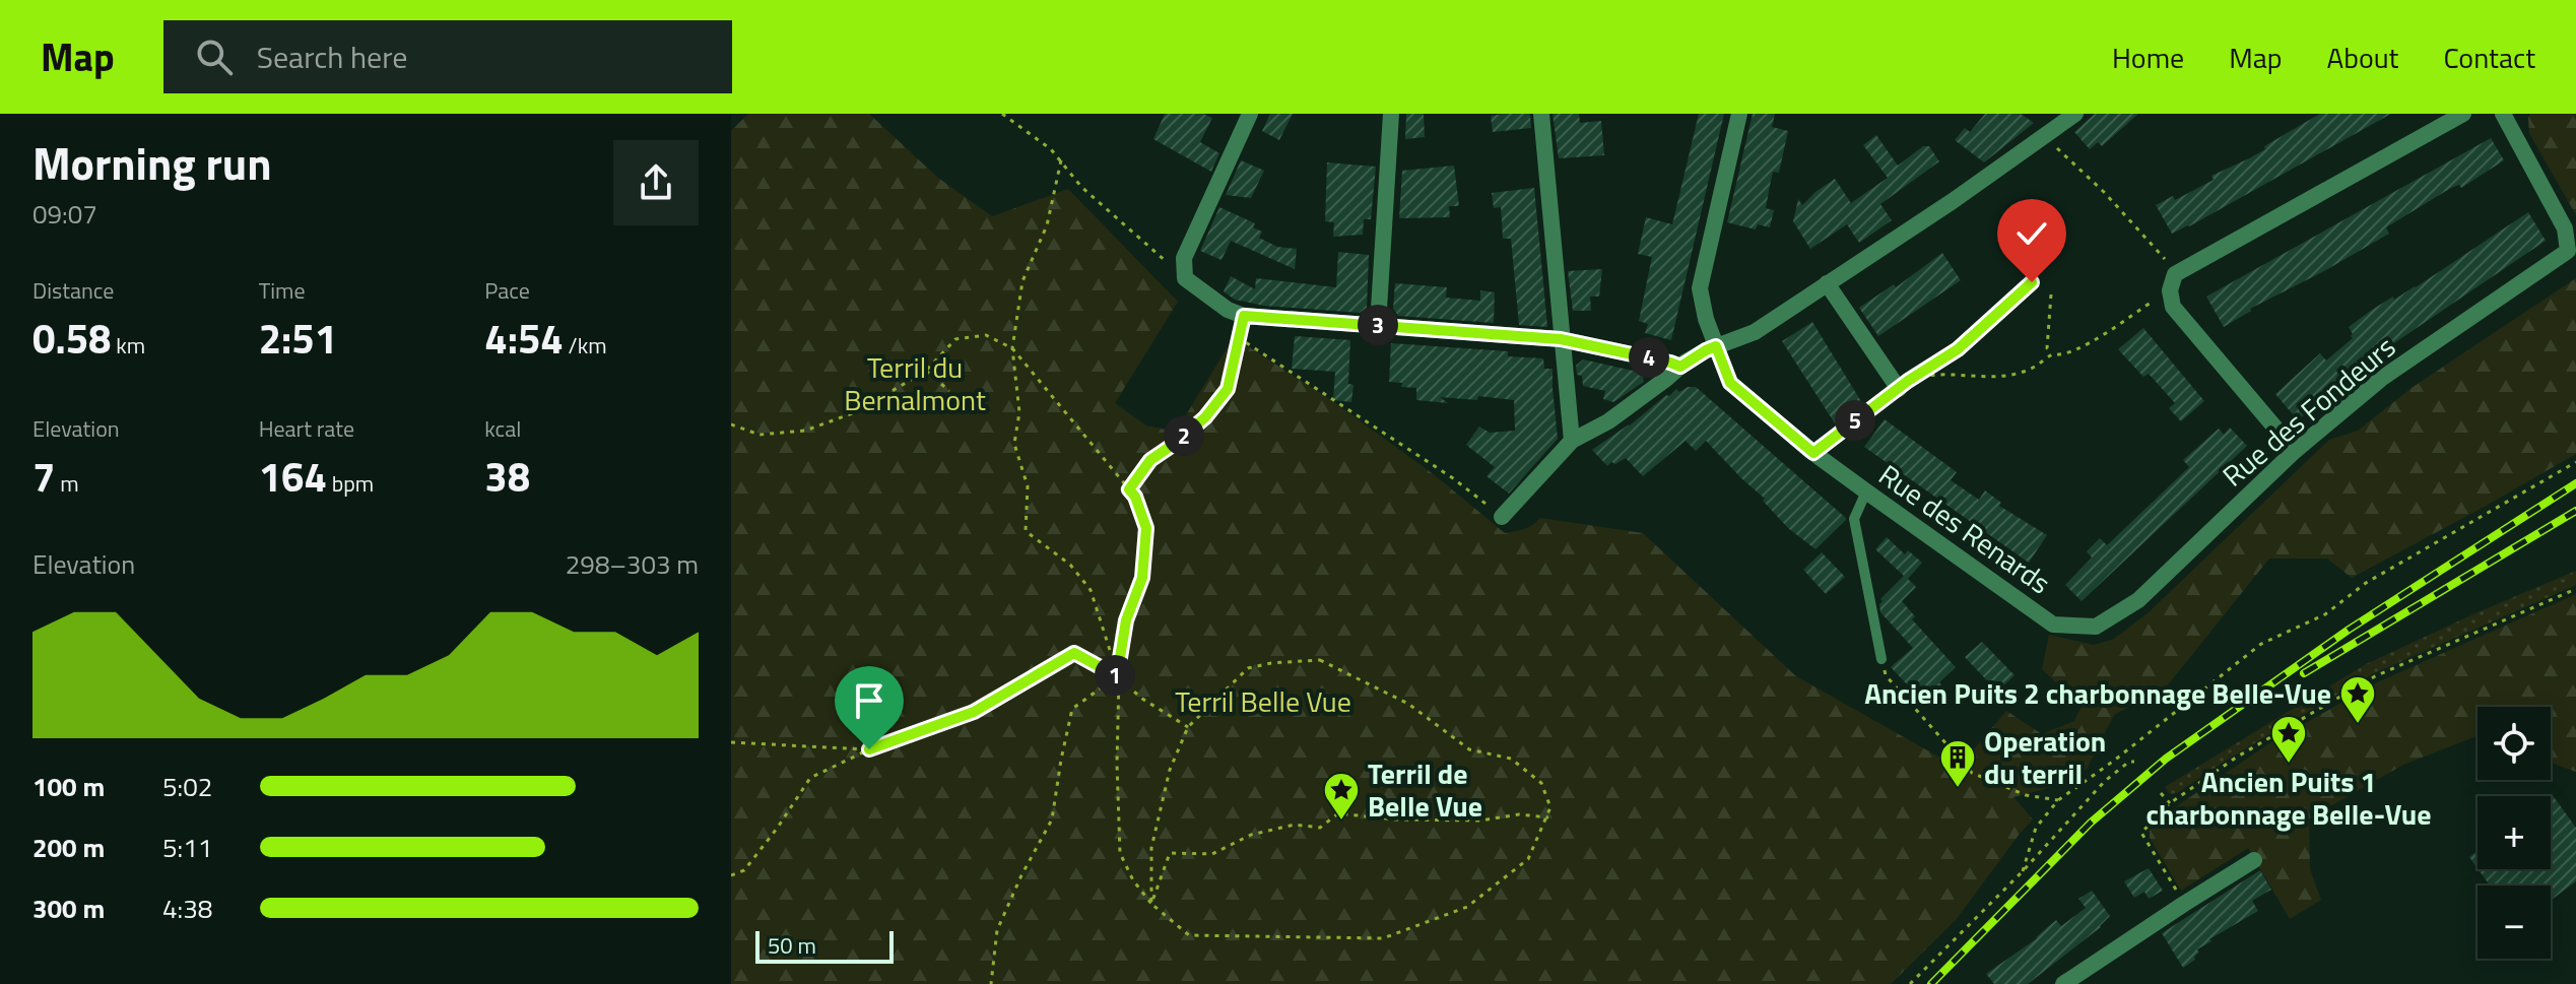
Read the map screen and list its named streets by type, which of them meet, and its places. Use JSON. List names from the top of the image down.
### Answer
{
  "streets": {
    "street": ["Rue des Fondeurs", "Rue des Renards"]
  },
  "crossings": [
    ["Rue des Fondeurs", "Rue des Renards"]
  ],
  "parks": ["Terril du Bernalmont", "Terril Belle Vue"],
  "places": {
    "place": ["Ancien Puits 2 charbonnage Belle-Vue", "Ancien Puits 1 charbonnage Belle-Vue", "Terril de Belle Vue"],
    "building": ["Operation du terril"]
  },
  "scale_bar": "50 m",
  "page": {
    "header": "Map",
    "search": "Search here",
    "nav": [
      "Home",
      "Map",
      "About",
      "Contact"
    ],
    "heading": ["Morning run", "09:07"],
    "stats": [
      ["Distance", "0.58 km"],
      ["Time", "2:51"],
      ["Pace", "4:54 /km"],
      ["Elevation", "7 m"],
      ["Heart rate", "164 bpm"],
      ["kcal", "38"]
    ],
    "pins": [
      "3",
      "4",
      "5",
      "2",
      "1"
    ],
    "chart": ["Elevation", "298–303 m"],
    "map_buttons": ["+", "−"],
    "list": [
      {
        "name": "100 m",
        "note": "5:02"
      },
      {
        "name": "200 m",
        "note": "5:11"
      },
      {
        "name": "300 m",
        "note": "4:38"
      }
    ],
    "scale": "50 m"
  }
}
